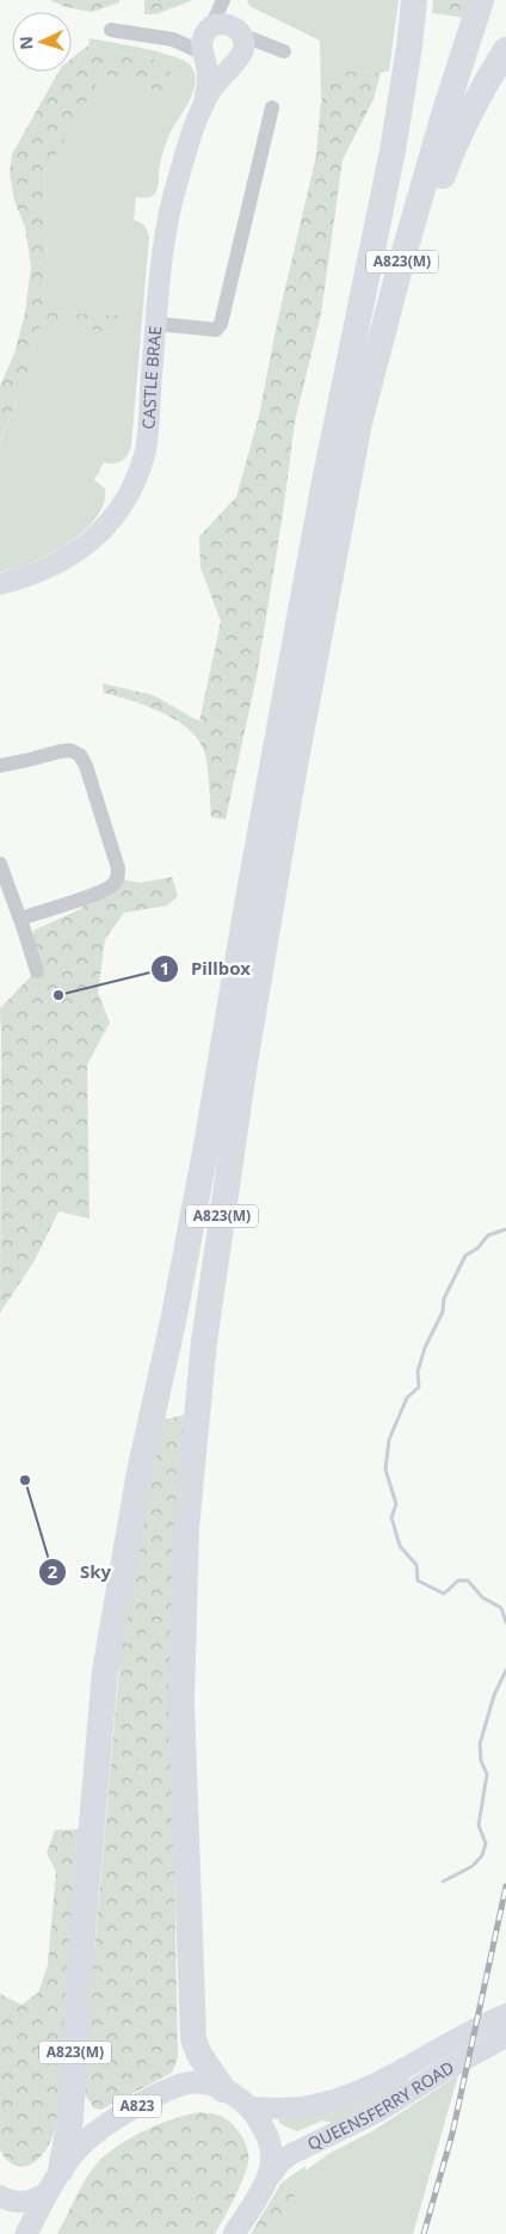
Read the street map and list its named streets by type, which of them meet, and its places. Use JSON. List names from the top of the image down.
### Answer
{
  "streets": {
    "highway": ["A823(M)"],
    "main road": ["A823"],
    "street": ["CASTLE BRAE", "QUEENSFERRY ROAD"]
  },
  "crossings": [
    ["A823(M)", "A823"],
    ["QUEENSFERRY ROAD", "A823"]
  ],
  "places": ["Pillbox", "Sky"],
  "north": "left"
}
